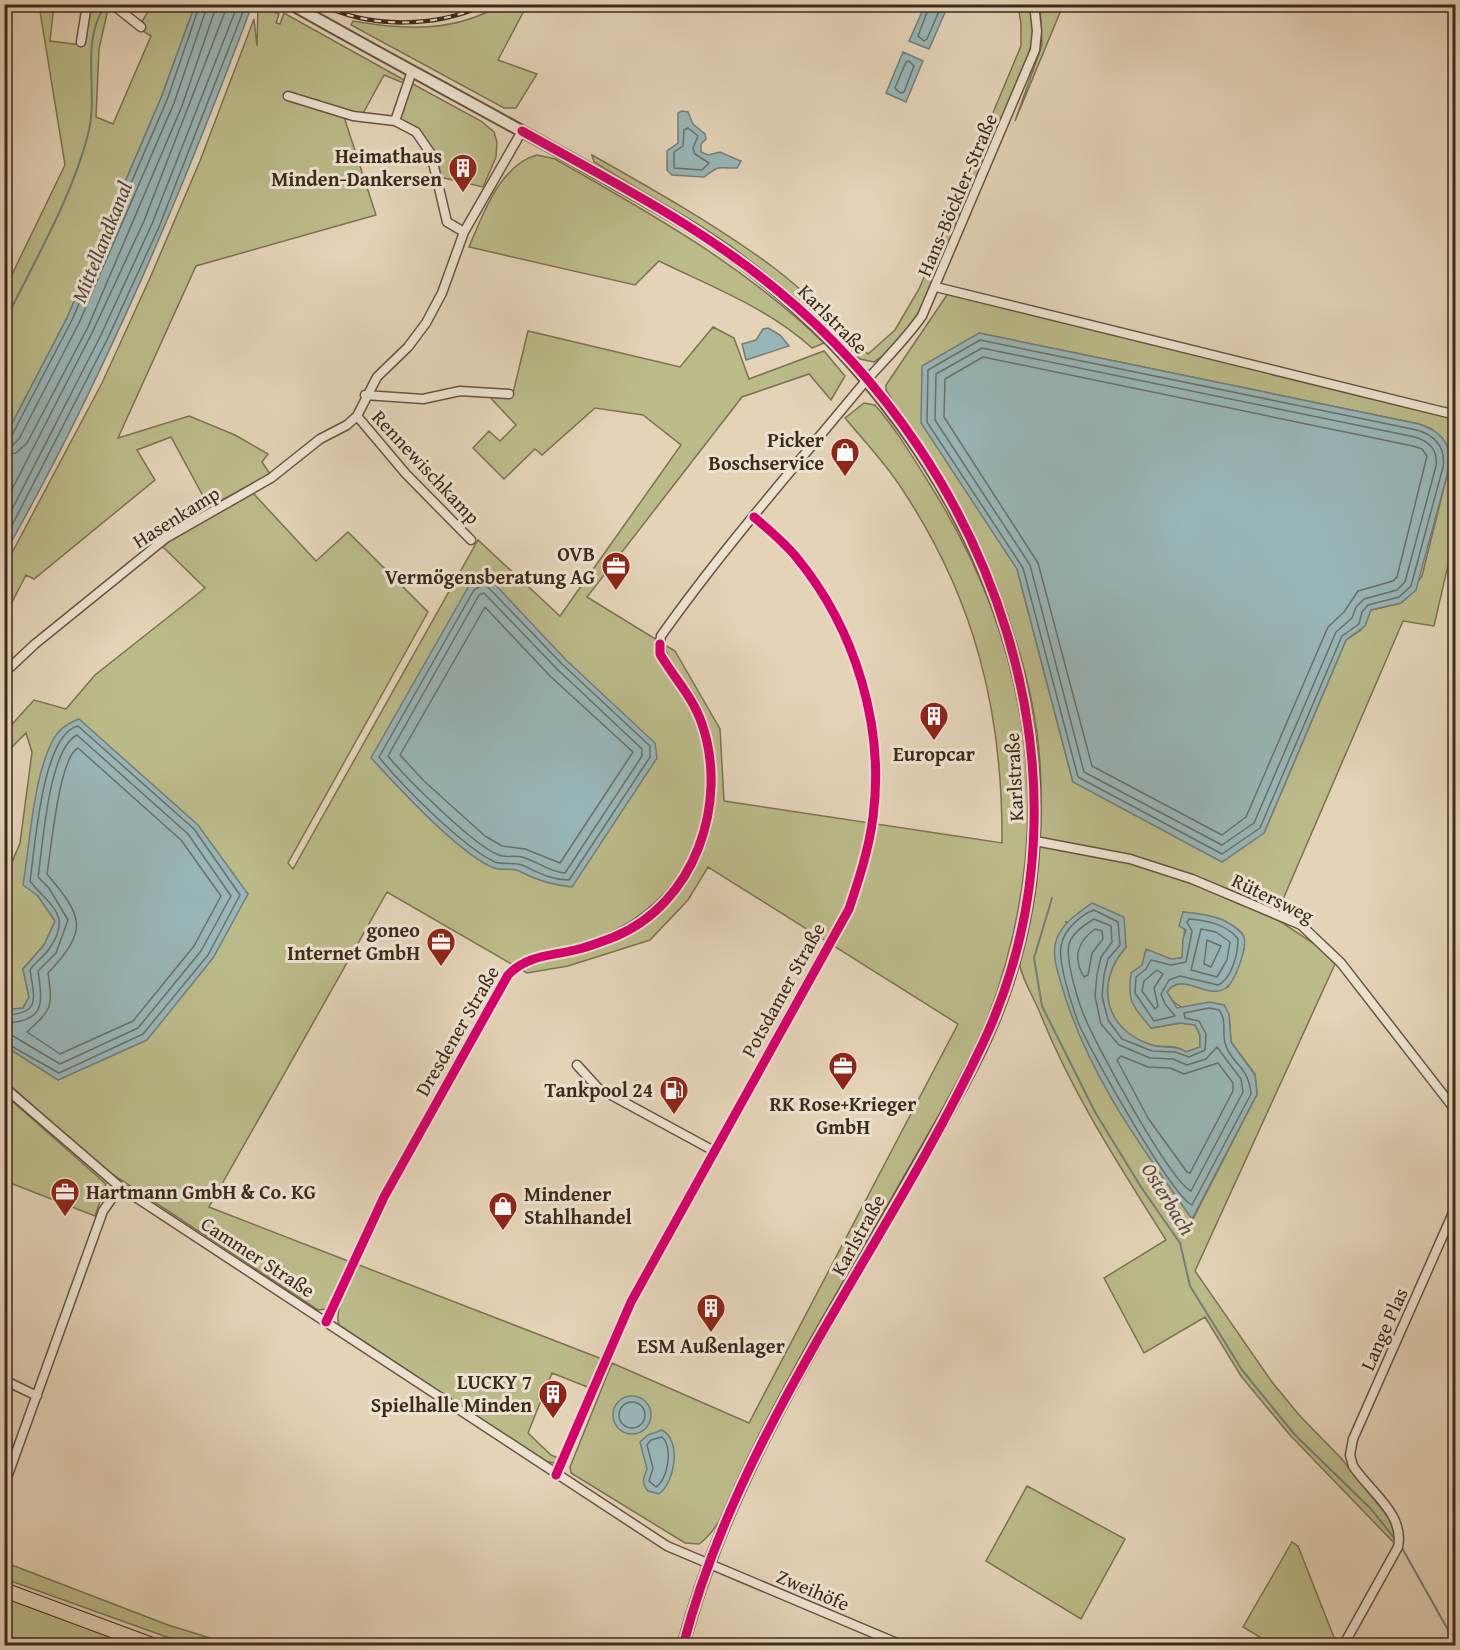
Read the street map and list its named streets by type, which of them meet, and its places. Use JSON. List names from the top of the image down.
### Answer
{
  "streets": {
    "street": [
      "Hans-Böckler-Straße",
      "Karlstraße",
      "Rennewischkamp",
      "Hasenkamp",
      "Rütersweg",
      "Potsdamer Straße",
      "Dresdener Straße",
      "Cammer Straße",
      "Lange Plas",
      "Zweihöfe"
    ]
  },
  "crossings": [
    ["Hans-Böckler-Straße", "Karlstraße"],
    ["Karlstraße", "Rütersweg"],
    ["Karlstraße", "Cammer Straße"],
    ["Karlstraße", "Zweihöfe"],
    ["Rennewischkamp", "Hasenkamp"],
    ["Potsdamer Straße", "Dresdener Straße"],
    ["Potsdamer Straße", "Cammer Straße"],
    ["Dresdener Straße", "Cammer Straße"],
    ["Cammer Straße", "Zweihöfe"]
  ],
  "water": ["Mittellandkanal", "Osterbach"],
  "places": {
    "building": [
      "Heimathaus Minden-Dankersen",
      "Europcar",
      "ESM Außenlager",
      "LUCKY 7 Spielhalle Minden"
    ],
    "shop": ["Picker Boschservice", "Mindener Stahlhandel"],
    "office": [
      "OVB Vermögensberatung AG",
      "goneo Internet GmbH",
      "RK Rose+Krieger GmbH",
      "Hartmann GmbH & Co. KG"
    ],
    "fuel station": ["Tankpool 24"]
  }
}
